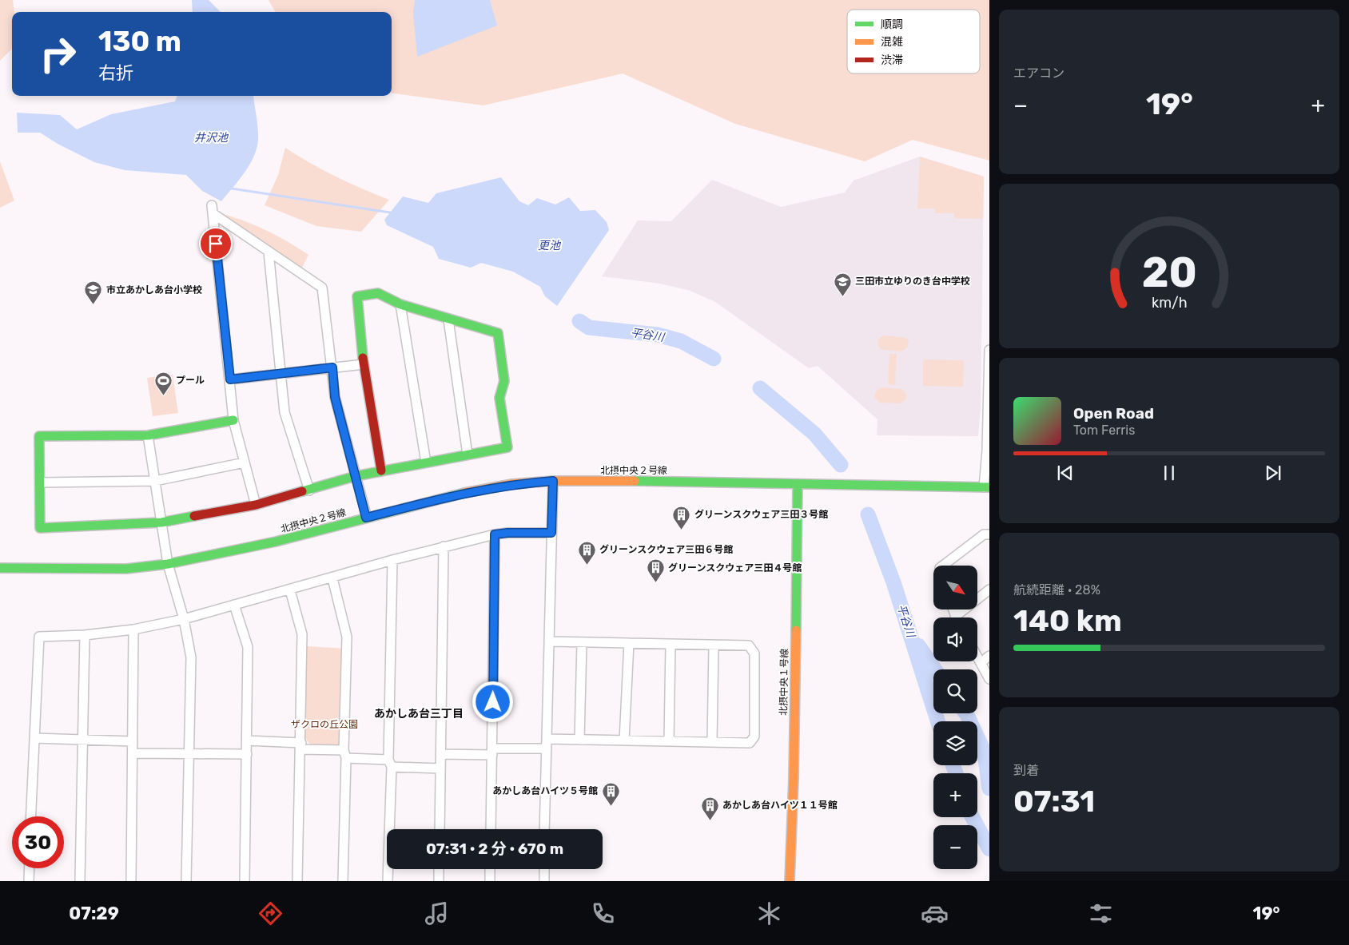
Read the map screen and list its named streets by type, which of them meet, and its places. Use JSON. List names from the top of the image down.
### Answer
{
  "streets": {
    "street": ["北摂中央２号線", "北摂中央１号線"]
  },
  "crossings": [
    ["北摂中央２号線", "北摂中央１号線"]
  ],
  "districts": ["あかしあ台三丁目"],
  "water": ["井沢池", "更池", "平谷川"],
  "parks": ["ザクロの丘公園"],
  "places": {
    "school or university": ["三田市立ゆりのき台中学校", "市立あかしあ台小学校"],
    "sports": ["プール"],
    "building": [
      "グリーンスクウェア三田３号館",
      "グリーンスクウェア三田６号館",
      "グリーンスクウェア三田４号館",
      "あかしあ台ハイツ５号館",
      "あかしあ台ハイツ１１号館"
    ]
  },
  "legend": ["順調", "混雑", "渋滞"],
  "north": "bottom right",
  "page": {
    "tile": [
      "エアコン",
      ["航続距離 · 28%", "140 km"],
      ["到着", "07:31"]
    ],
    "turn": ["130 m", "右折"],
    "heat": ["−", "19°", "+"],
    "song": ["Open Road", "Tom Ferris"],
    "map_buttons": ["+", "−"],
    "limit": "30",
    "trip": "07:31 · 2 分 · 670 m",
    "tabs": ["07:29", "19°"],
    "gauge": ["20", "km/h"]
  }
}
